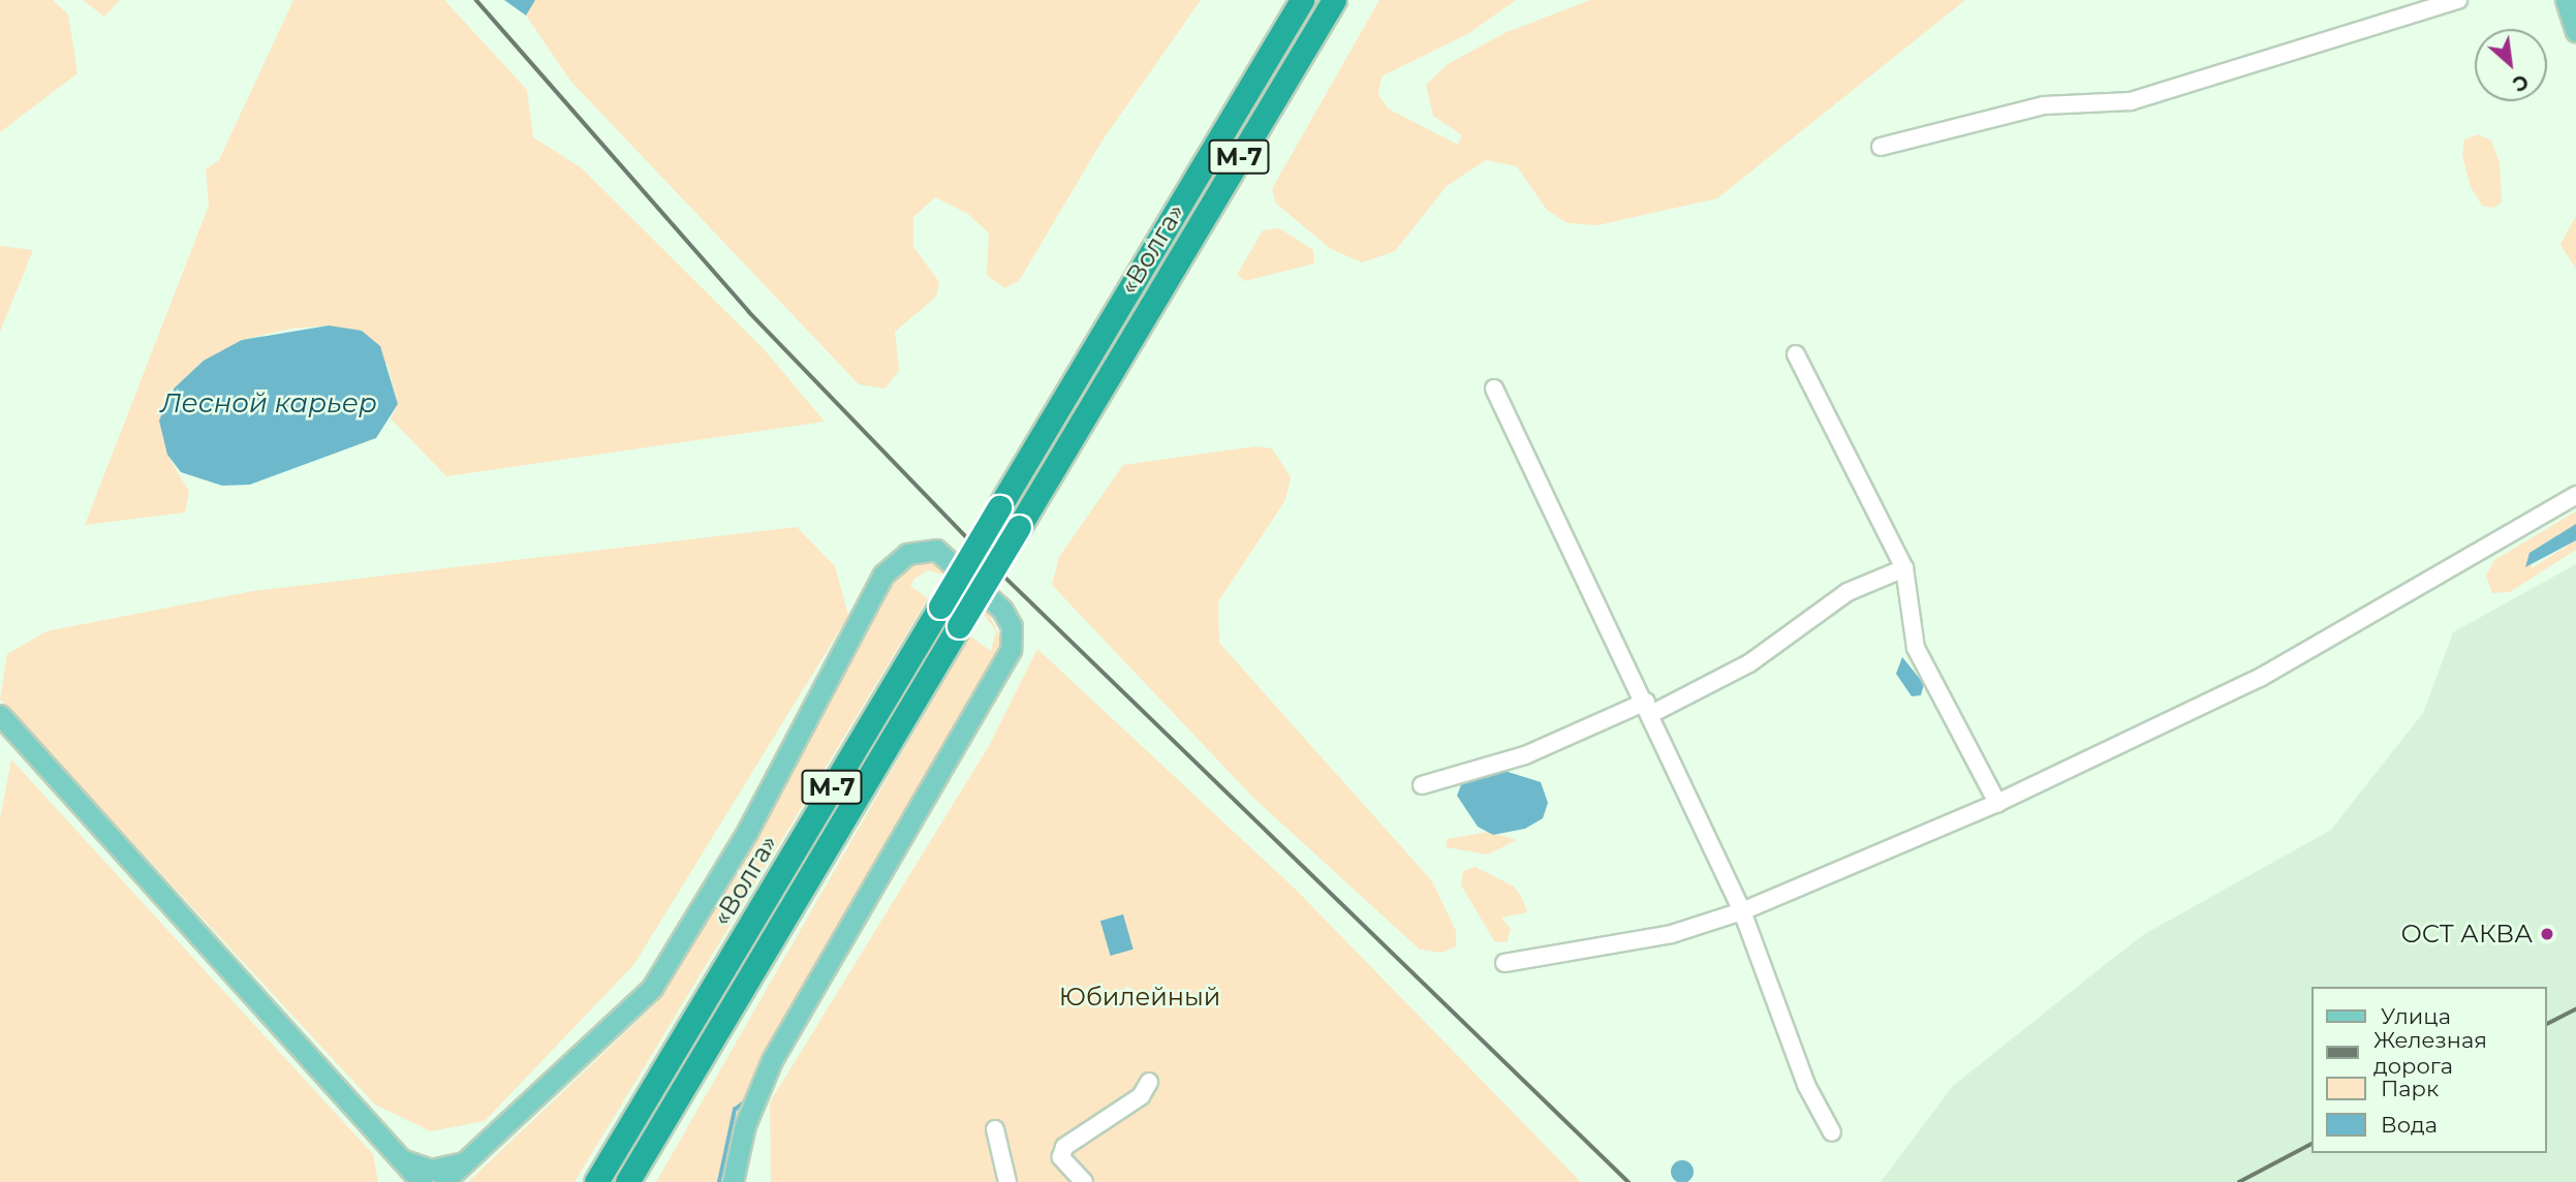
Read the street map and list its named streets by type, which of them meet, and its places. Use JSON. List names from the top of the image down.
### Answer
{
  "streets": {
    "highway": ["М-7", "«Волга»"]
  },
  "water": ["Лесной карьер"],
  "parks": ["Юбилейный"],
  "places": ["ОСТ АКВА"],
  "legend": [
    "Улица",
    "Железная дорога",
    "Парк",
    "Вода"
  ],
  "north": "bottom right"
}
